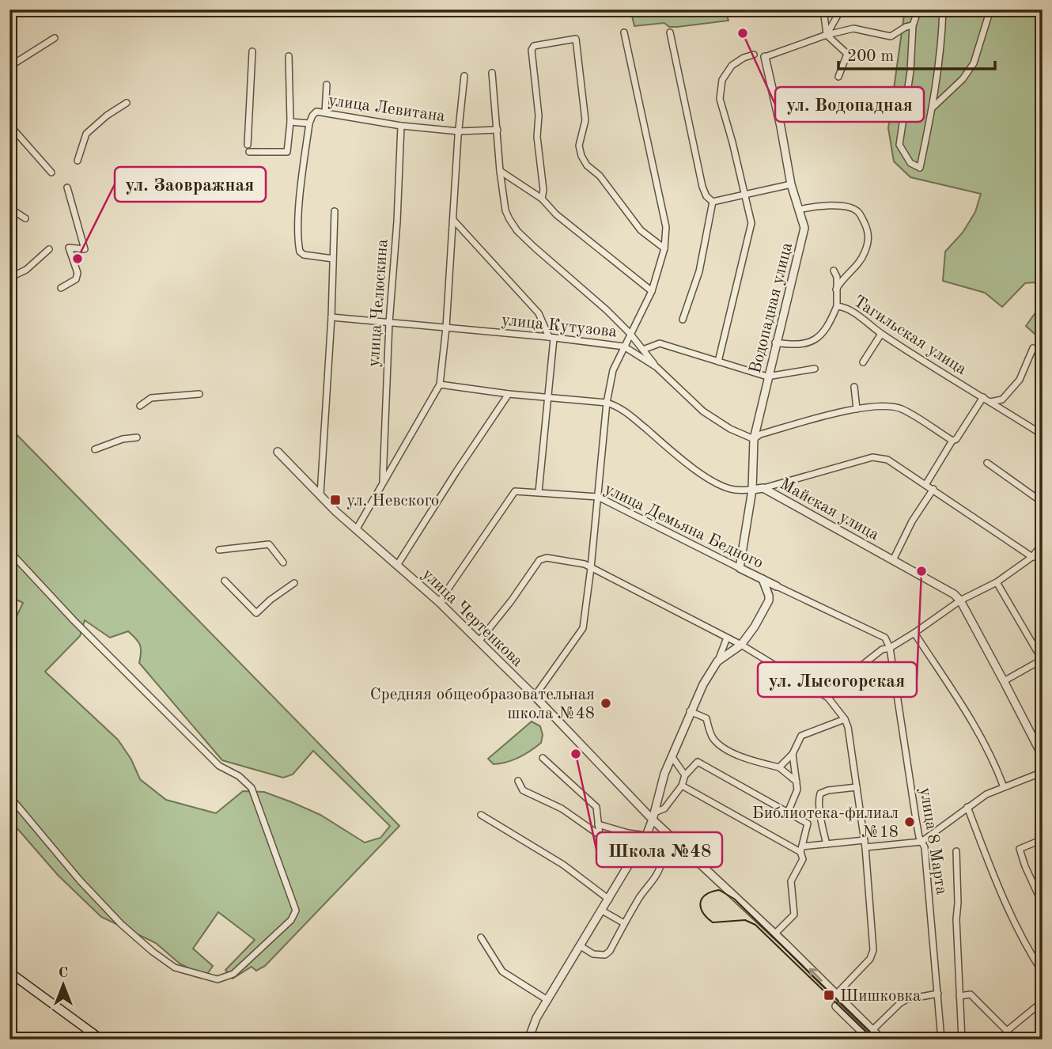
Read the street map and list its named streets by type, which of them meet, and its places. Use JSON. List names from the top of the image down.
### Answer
{
  "streets": {
    "street": [
      "улица Левитана",
      "улица Челюскина",
      "Водопадная улица",
      "улица Кутузова",
      "Тагильская улица",
      "Майская улица",
      "улица Демьяна Бедного",
      "улица Чертенкова",
      "улица 8 Марта"
    ]
  },
  "crossings": [
    ["улица Левитана", "улица Челюскина"],
    ["улица Челюскина", "улица Кутузова"],
    ["Водопадная улица", "улица Кутузова"],
    ["Водопадная улица", "Тагильская улица"],
    ["Водопадная улица", "Майская улица"],
    ["Водопадная улица", "улица Демьяна Бедного"],
    ["улица Демьяна Бедного", "улица Чертенкова"],
    ["улица Демьяна Бедного", "улица 8 Марта"]
  ],
  "places": {
    "other": [
      "ул. Водопадная",
      "ул. Заовражная",
      "ул. Лысогорская",
      "Средняя общеобразовательная школа №48",
      "Школа №48",
      "Библиотека-филиал №18"
    ],
    "transit": ["ул. Невского", "Шишковка"]
  },
  "scale_bar": "200 m",
  "north": "top"
}
